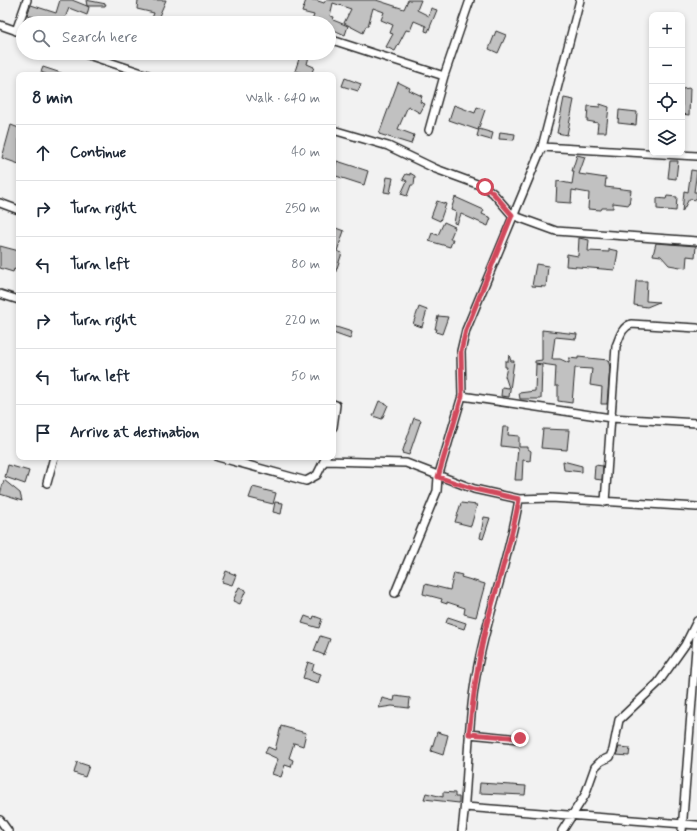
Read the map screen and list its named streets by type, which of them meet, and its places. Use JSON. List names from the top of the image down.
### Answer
{
  "page": {
    "map_buttons": ["+", "−"],
    "search": "Search here",
    "heading": ["8 min", "Walk · 640 m"],
    "list": [
      ["Continue", "40 m"],
      ["Turn right", "250 m"],
      ["Turn left", "80 m"],
      ["Turn right", "220 m"],
      ["Turn left", "50 m"],
      "Arrive at destination"
    ]
  }
}
